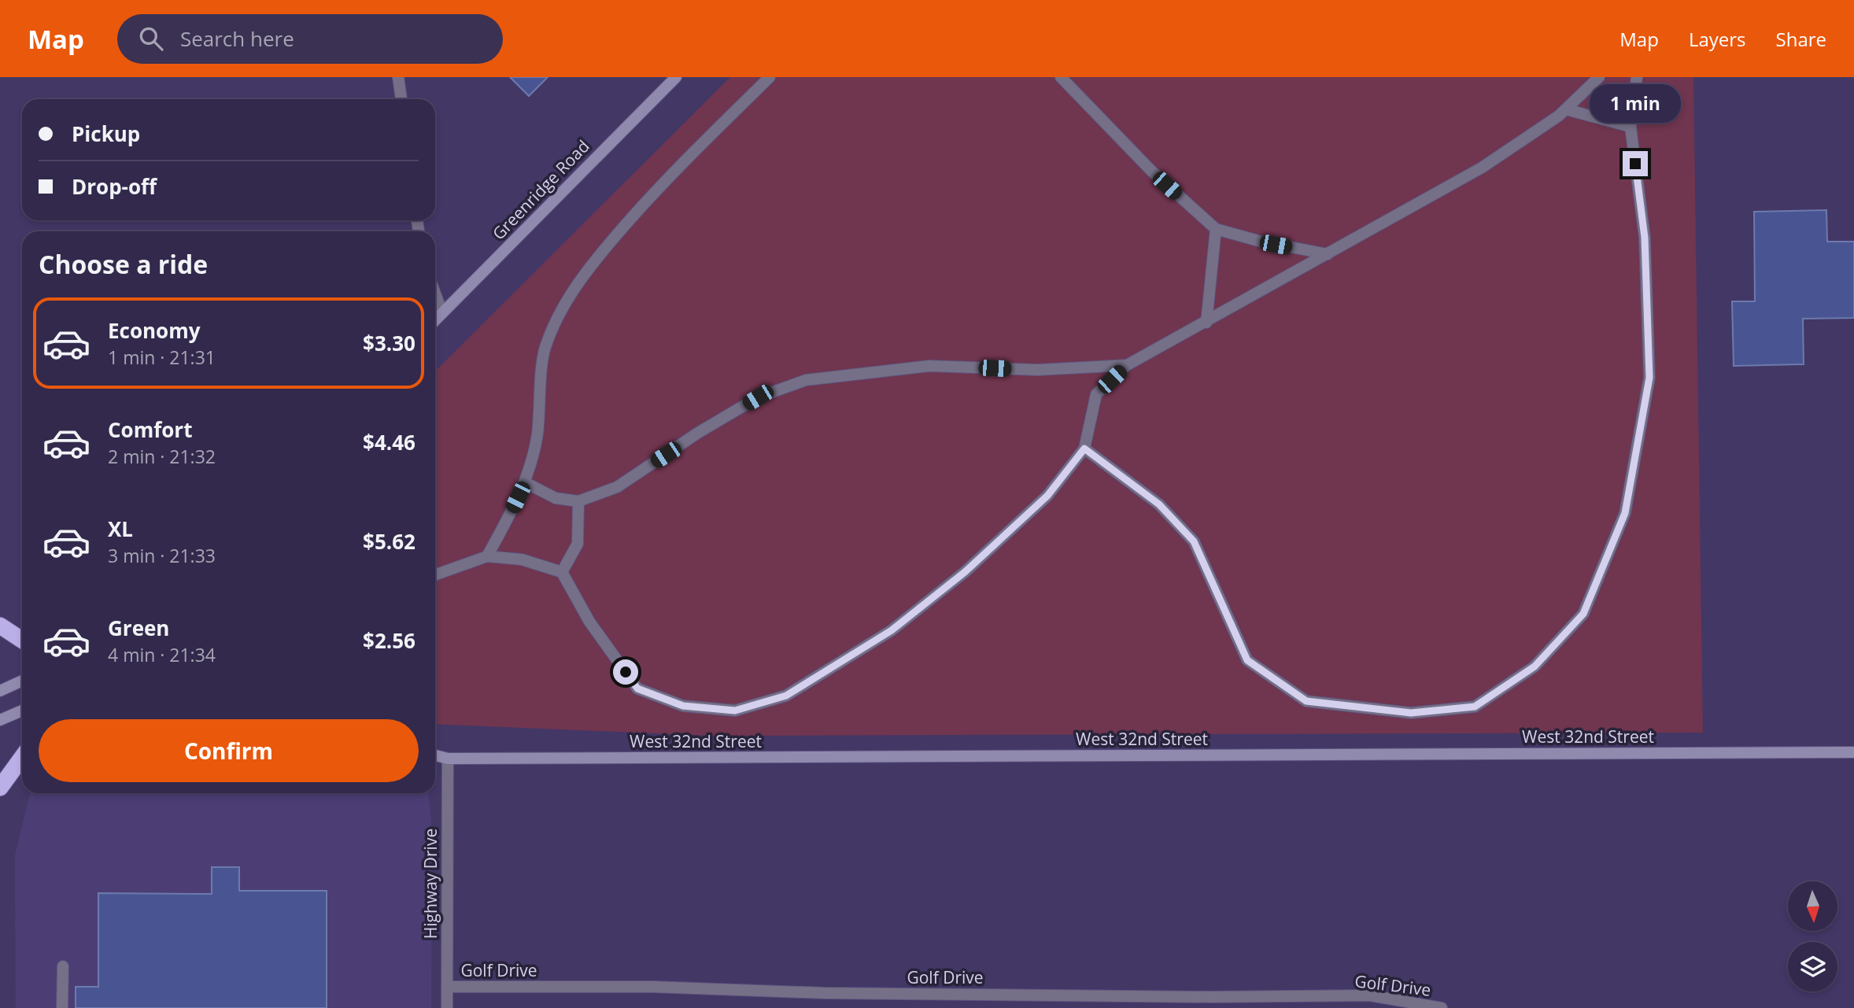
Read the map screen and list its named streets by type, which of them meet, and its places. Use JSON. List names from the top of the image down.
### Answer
{
  "streets": {
    "street": [
      "Greenridge Road",
      "West 32nd Street",
      "Highway Drive",
      "Golf Drive"
    ]
  },
  "crossings": [
    ["West 32nd Street", "Highway Drive"],
    ["Highway Drive", "Golf Drive"]
  ],
  "north": "bottom",
  "page": {
    "header": "Map",
    "search": "Search here",
    "nav": ["Map", "Layers", "Share"],
    "bubble": "1 min",
    "banner": ["Pickup", "Drop-off"],
    "heading": "Choose a ride",
    "list": [
      {
        "name": "Economy",
        "note": "1 min · 21:31",
        "value": "$3.30"
      },
      {
        "name": "Comfort",
        "note": "2 min · 21:32",
        "value": "$4.46"
      },
      {
        "name": "XL",
        "note": "3 min · 21:33",
        "value": "$5.62"
      },
      {
        "name": "Green",
        "note": "4 min · 21:34",
        "value": "$2.56"
      }
    ],
    "buttons": "Confirm"
  }
}
